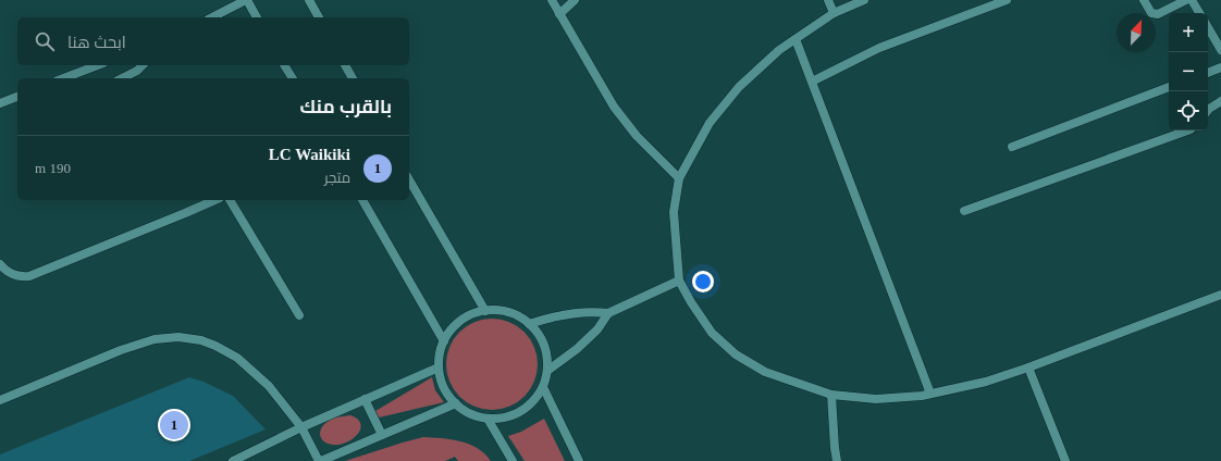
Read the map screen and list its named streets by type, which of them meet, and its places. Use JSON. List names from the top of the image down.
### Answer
{
  "north": "top right",
  "page": {
    "map_buttons": ["+", "−"],
    "search": "ابحث هنا",
    "heading": "بالقرب منك",
    "list": [
      {
        "mark": "1",
        "name": "LC Waikiki",
        "note": "متجر",
        "value": "190 m"
      }
    ],
    "pins": "1"
  }
}
